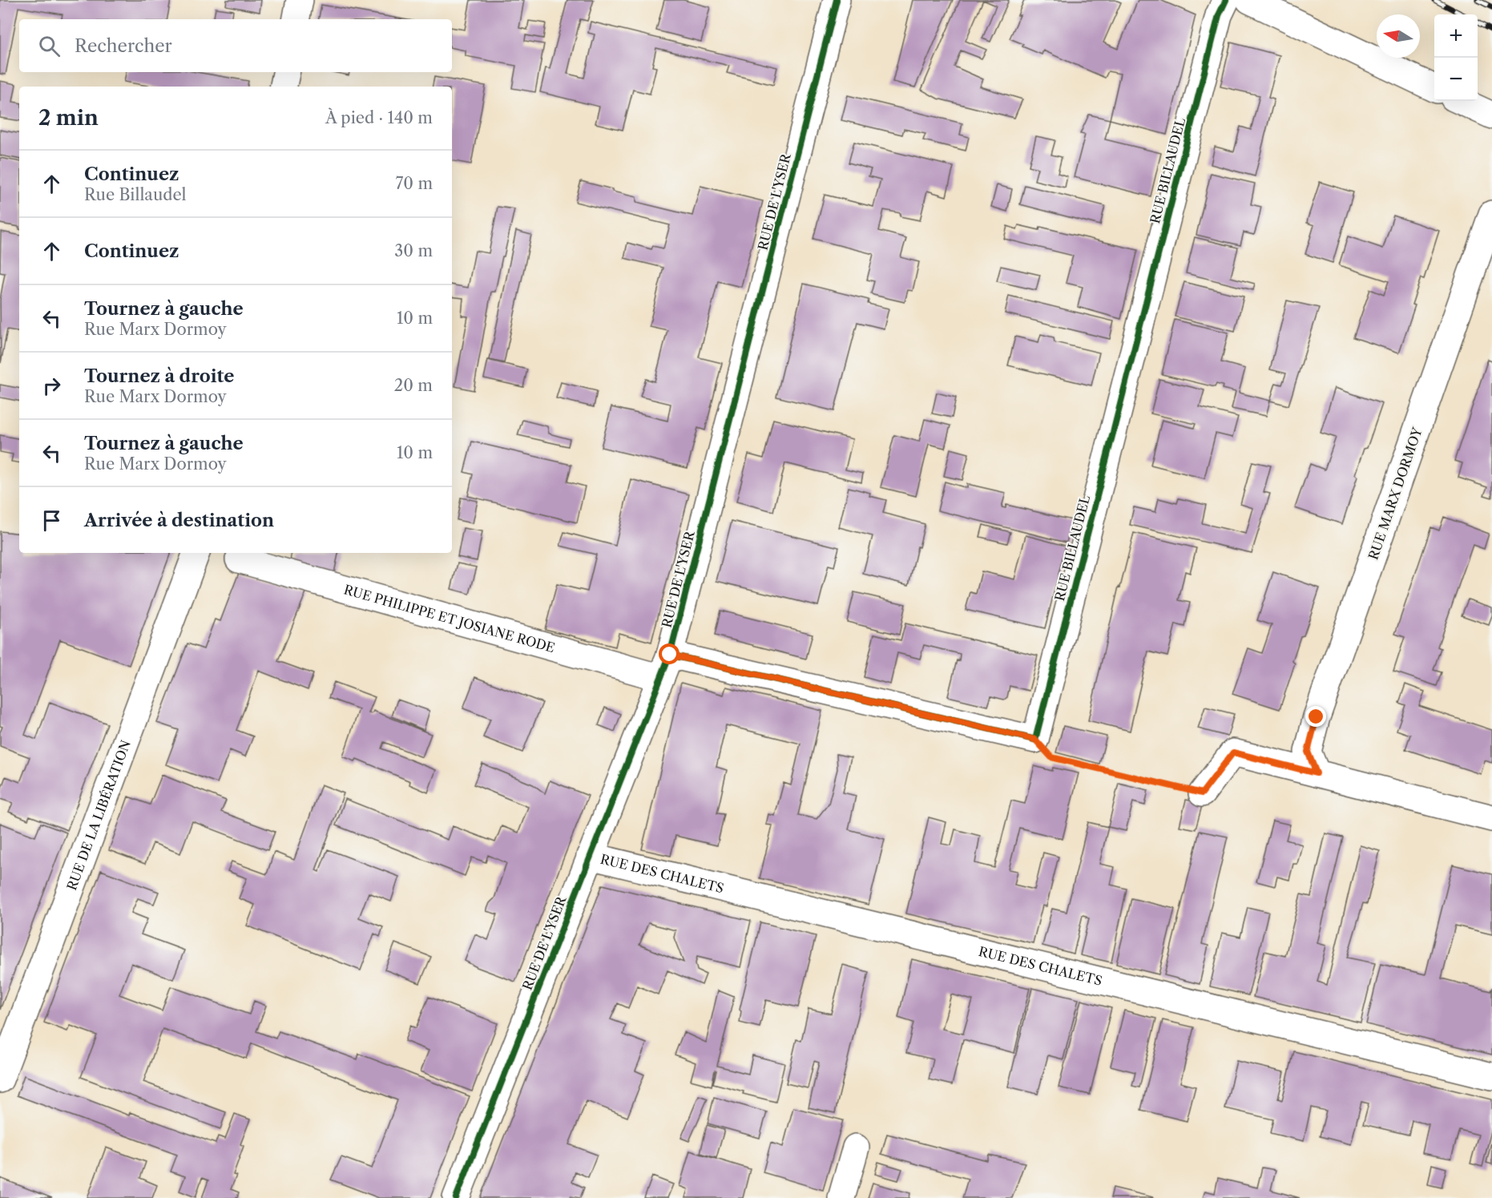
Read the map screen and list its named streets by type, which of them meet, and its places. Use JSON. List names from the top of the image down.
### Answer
{
  "streets": {
    "street": [
      "RUE BILLAUDEL",
      "RUE DE L'YSER",
      "RUE MARX DORMOY",
      "RUE PHILIPPE ET JOSIANE RODE",
      "RUE DE LA LIBÉRATION",
      "RUE DES CHALETS"
    ]
  },
  "crossings": [
    ["RUE DE L'YSER", "RUE PHILIPPE ET JOSIANE RODE"],
    ["RUE DE L'YSER", "RUE DES CHALETS"]
  ],
  "north": "left",
  "page": {
    "map_buttons": ["+", "−"],
    "search": "Rechercher",
    "heading": ["2 min", "À pied · 140 m"],
    "list": [
      ["Continuez", "Rue Billaudel", "70 m"],
      ["Continuez", "30 m"],
      ["Tournez à gauche", "Rue Marx Dormoy", "10 m"],
      ["Tournez à droite", "Rue Marx Dormoy", "20 m"],
      ["Tournez à gauche", "Rue Marx Dormoy", "10 m"],
      "Arrivée à destination"
    ]
  }
}
